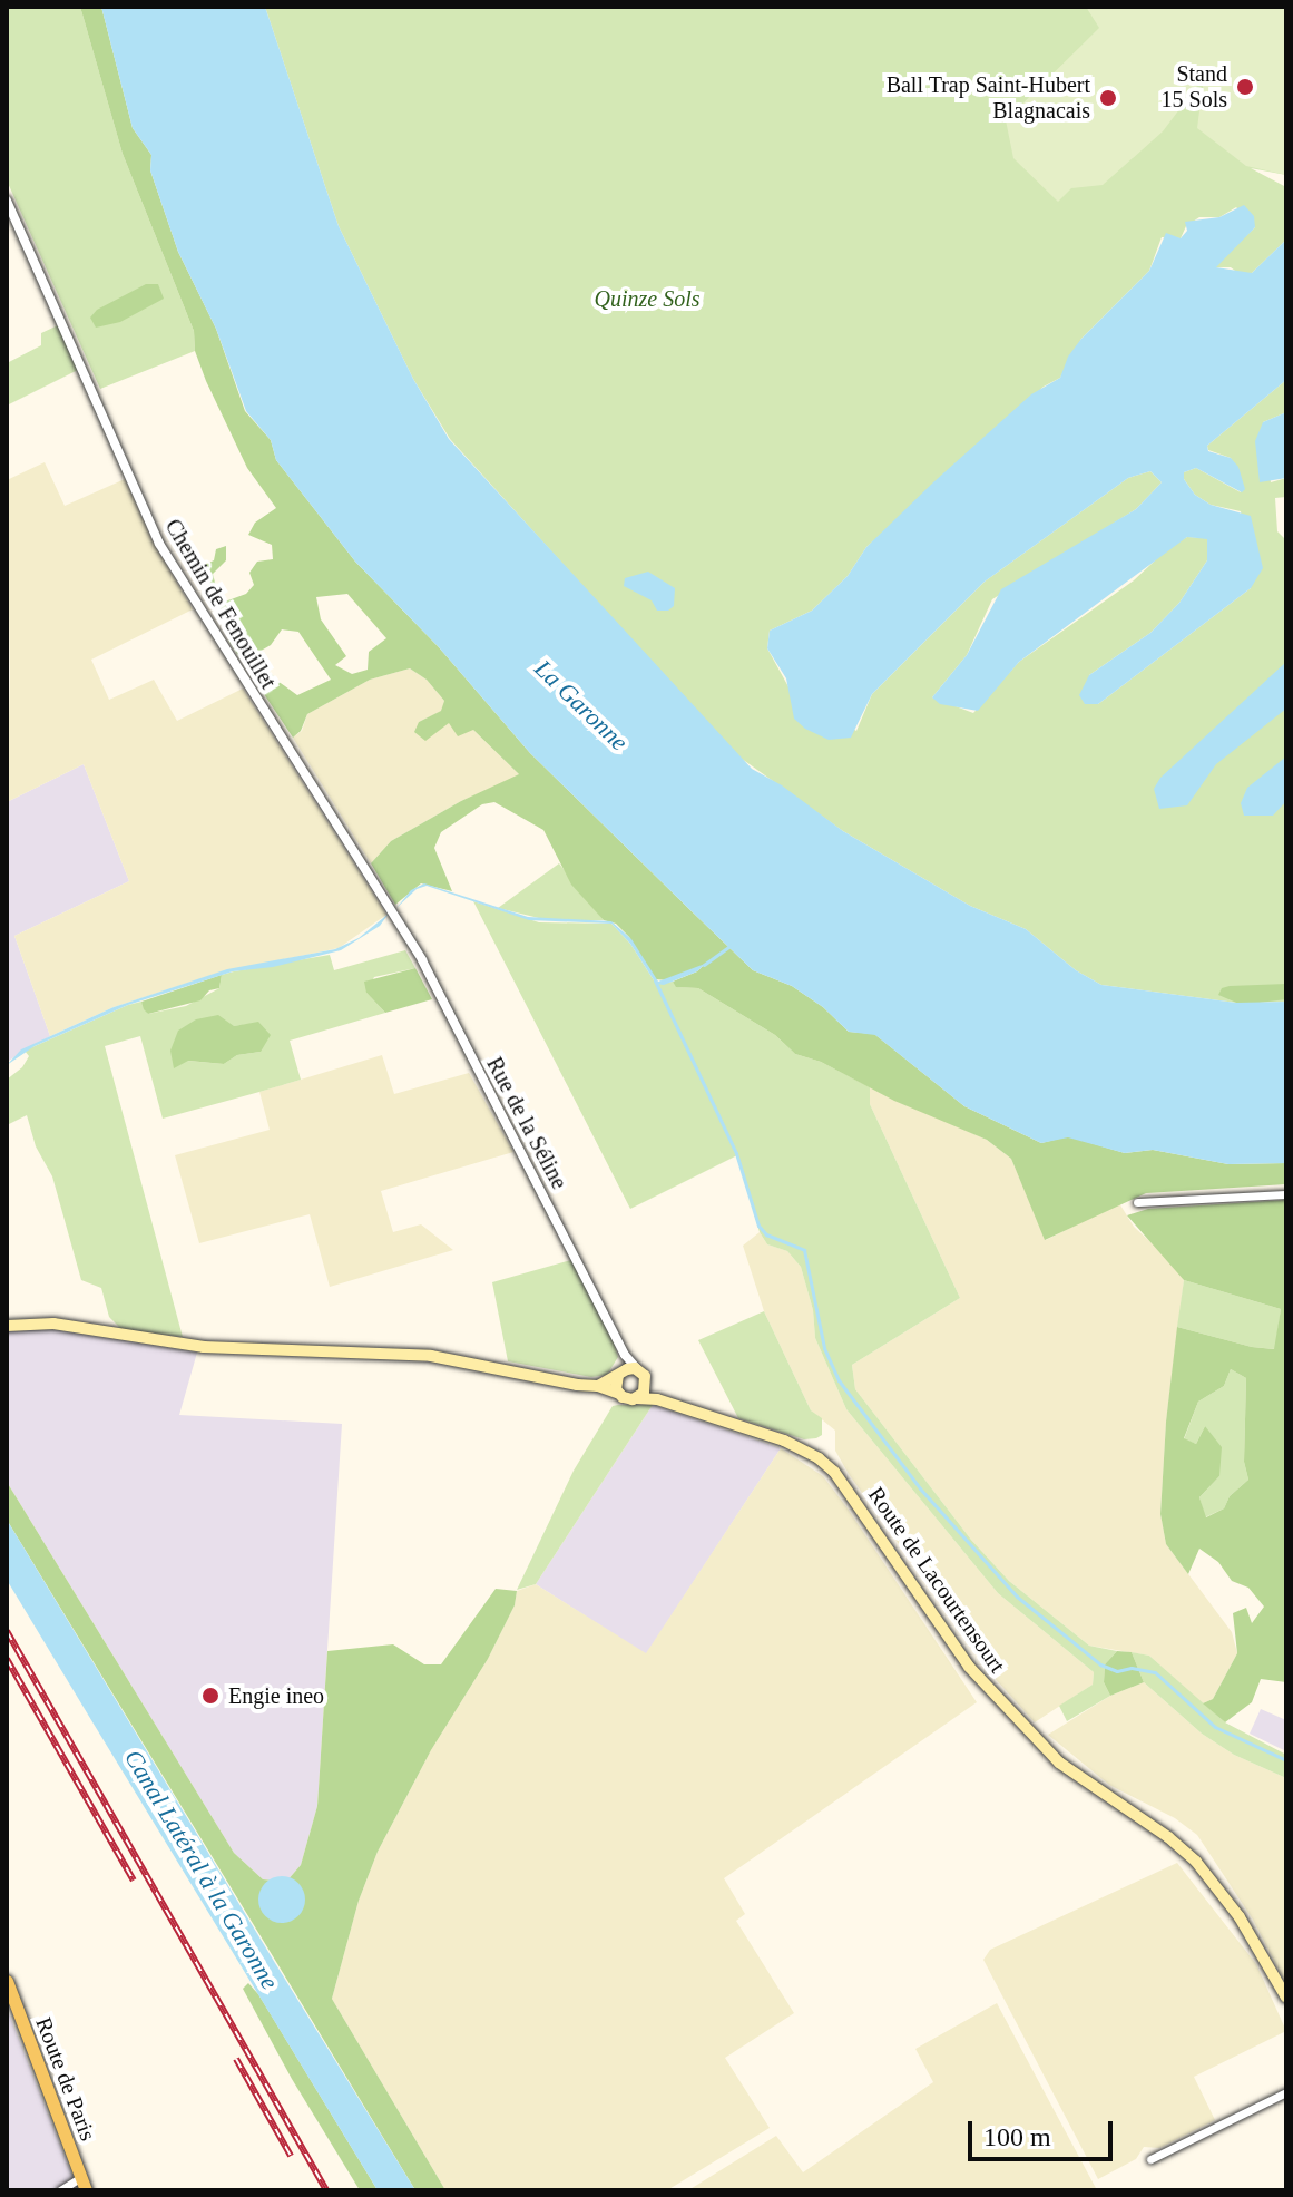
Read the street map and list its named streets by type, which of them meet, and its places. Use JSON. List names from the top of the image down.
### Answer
{
  "streets": {
    "main road": ["Route de Lacourtensourt", "Route de Paris"],
    "street": ["Chemin de Fenouillet", "Rue de la Séline"]
  },
  "crossings": [
    ["Chemin de Fenouillet", "Rue de la Séline"],
    ["Rue de la Séline", "Route de Lacourtensourt"]
  ],
  "water": ["La Garonne", "Canal Latéral à la Garonne"],
  "parks": ["Quinze Sols"],
  "places": ["Stand 15 Sols", "Ball Trap Saint-Hubert Blagnacais", "Engie ineo"],
  "scale_bar": "100 m"
}
